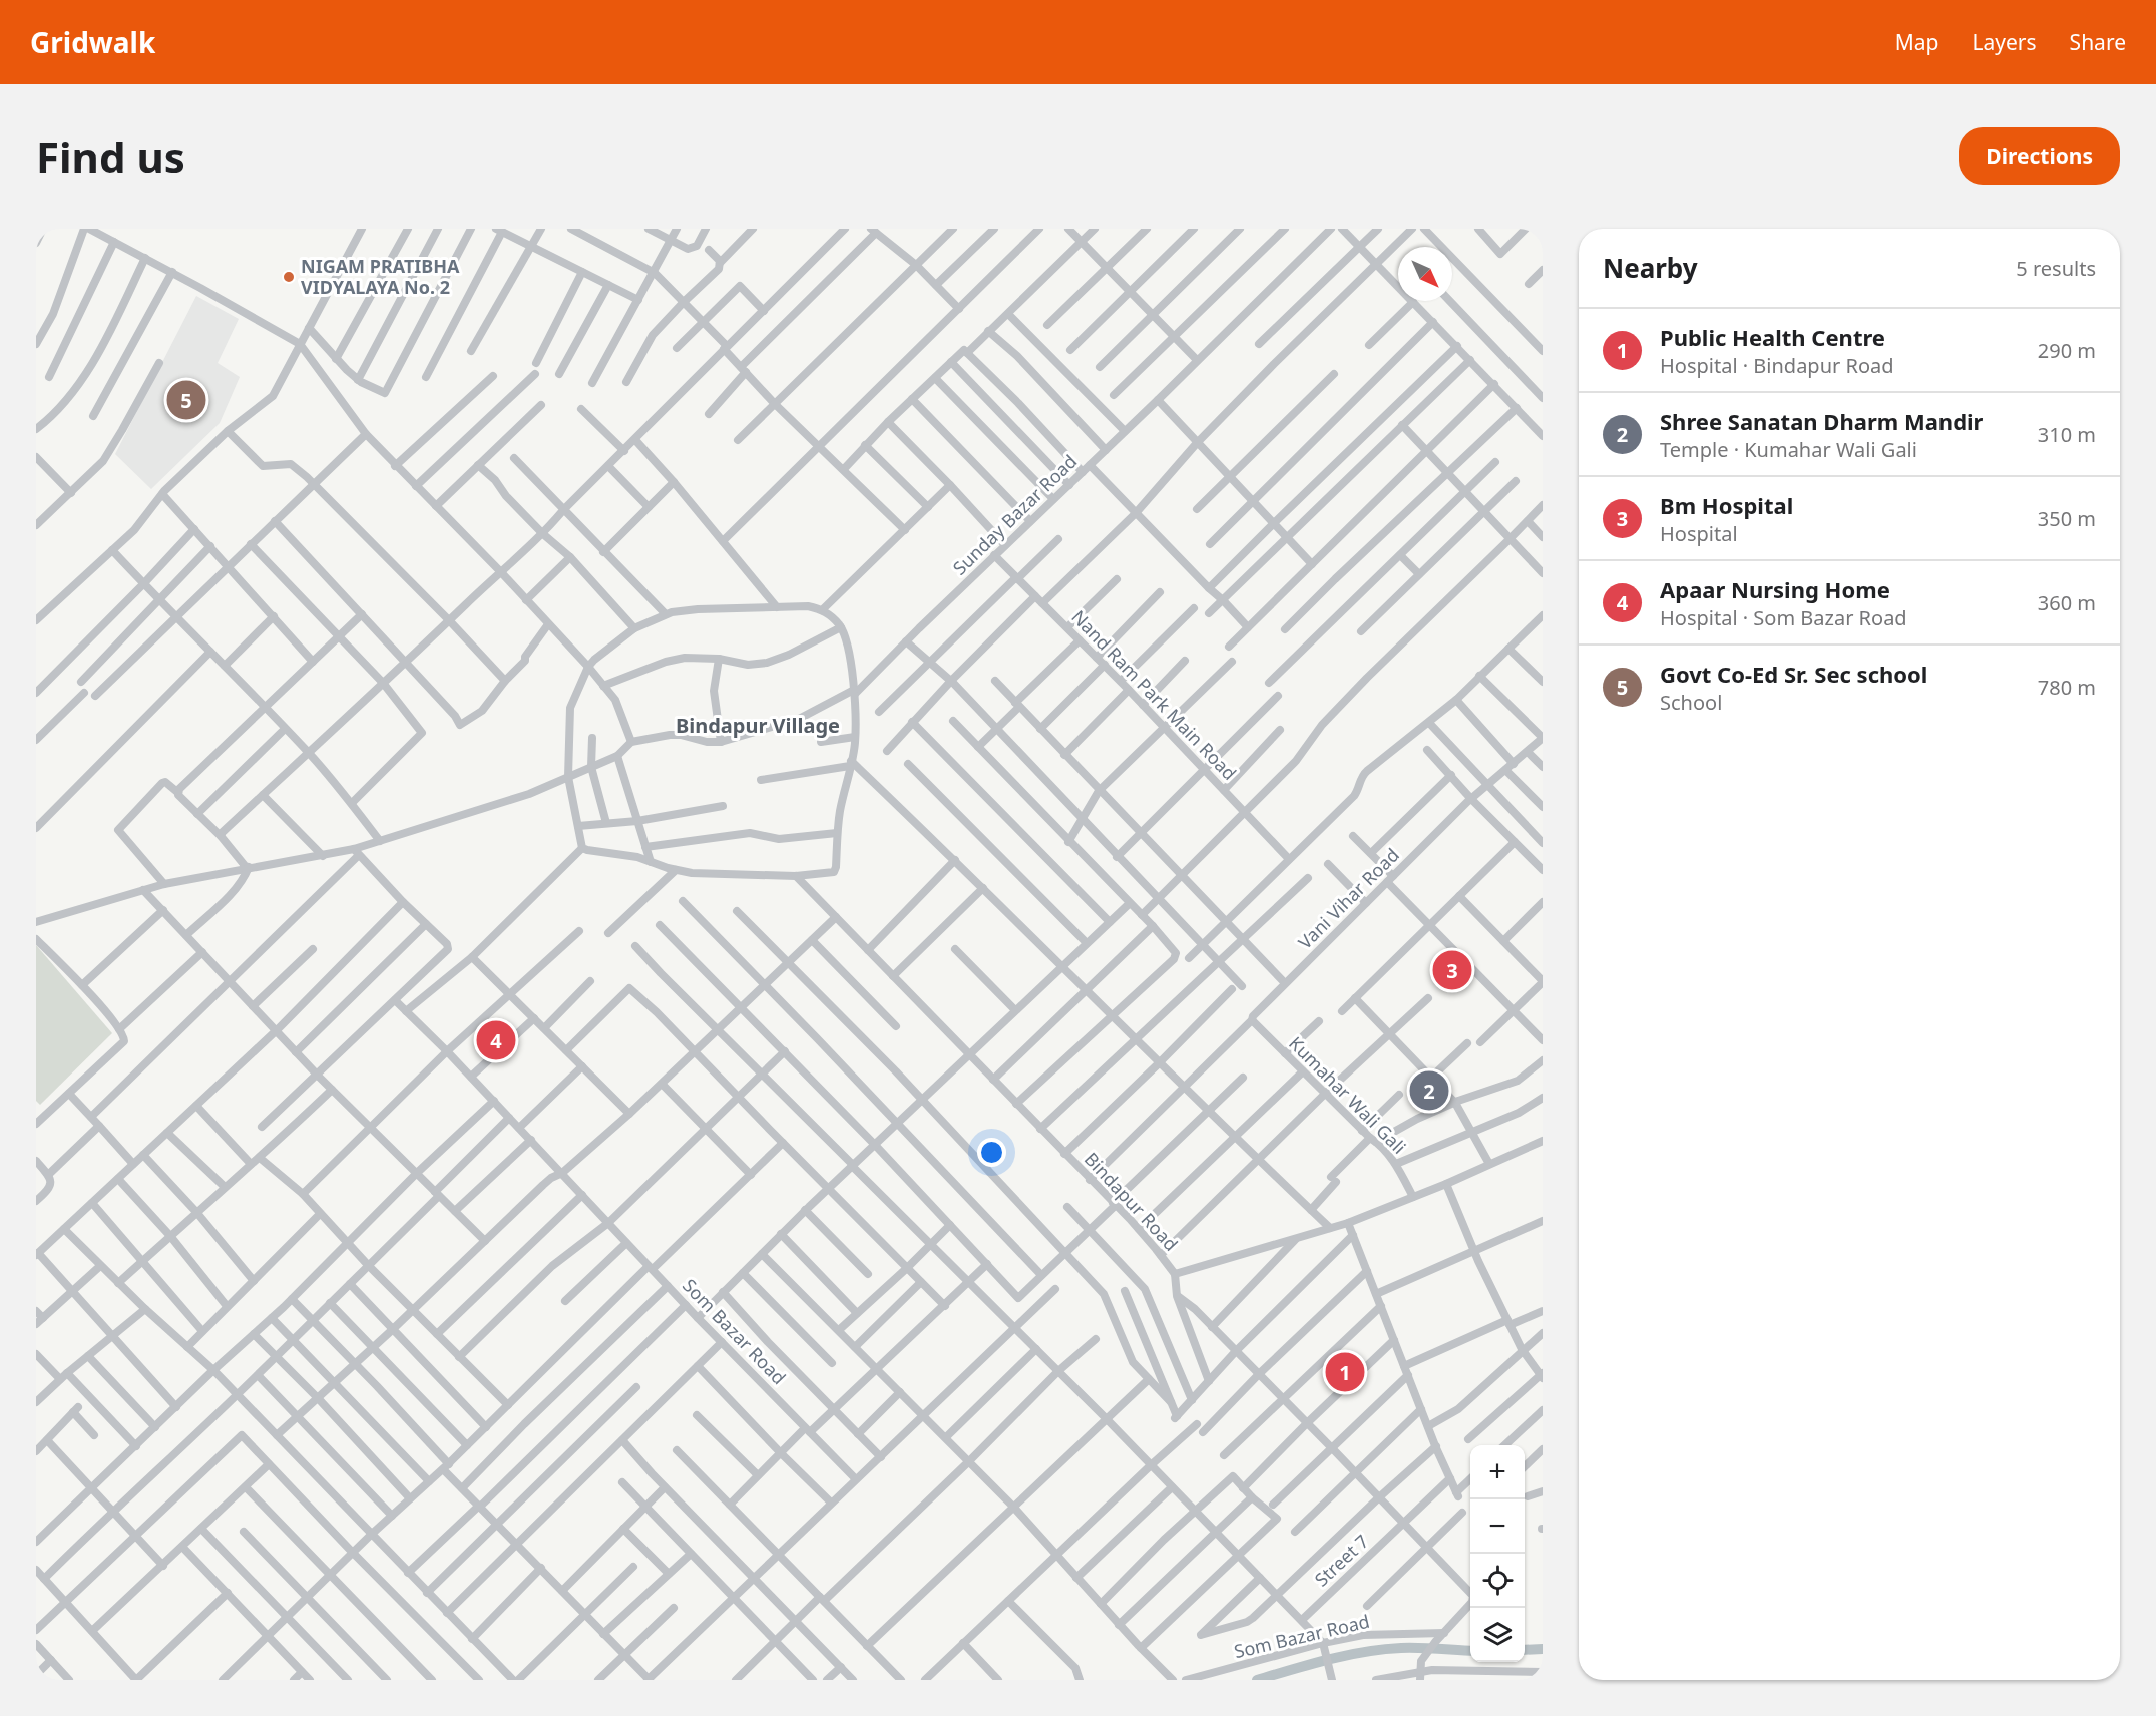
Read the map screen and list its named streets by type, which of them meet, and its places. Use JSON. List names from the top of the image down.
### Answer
{
  "streets": {
    "street": [
      "Sunday Bazar Road",
      "Nand Ram Park Main Road",
      "Vani Vihar Road",
      "Kumahar Wali Gali",
      "Bindapur Road",
      "Som Bazar Road",
      "Street 7"
    ]
  },
  "crossings": [
    ["Sunday Bazar Road", "Nand Ram Park Main Road"],
    ["Vani Vihar Road", "Kumahar Wali Gali"],
    ["Vani Vihar Road", "Bindapur Road"]
  ],
  "districts": ["Bindapur Village"],
  "places": ["NIGAM PRATIBHA VIDYALAYA No. 2"],
  "north": "bottom right",
  "page": {
    "header": "Gridwalk",
    "nav": ["Map", "Layers", "Share"],
    "buttons": "Directions",
    "title": "Find us",
    "heading": ["Nearby", "5 results"],
    "list": [
      {
        "mark": "1",
        "name": "Public Health Centre",
        "note": "Hospital · Bindapur Road",
        "value": "290 m"
      },
      {
        "mark": "2",
        "name": "Shree Sanatan Dharm Mandir",
        "note": "Temple · Kumahar Wali Gali",
        "value": "310 m"
      },
      {
        "mark": "3",
        "name": "Bm Hospital",
        "note": "Hospital",
        "value": "350 m"
      },
      {
        "mark": "4",
        "name": "Apaar Nursing Home",
        "note": "Hospital · Som Bazar Road",
        "value": "360 m"
      },
      {
        "mark": "5",
        "name": "Govt Co-Ed Sr. Sec school",
        "note": "School",
        "value": "780 m"
      }
    ],
    "pins": [
      "5",
      "3",
      "4",
      "2",
      "1"
    ],
    "map_buttons": ["+", "−"]
  }
}
